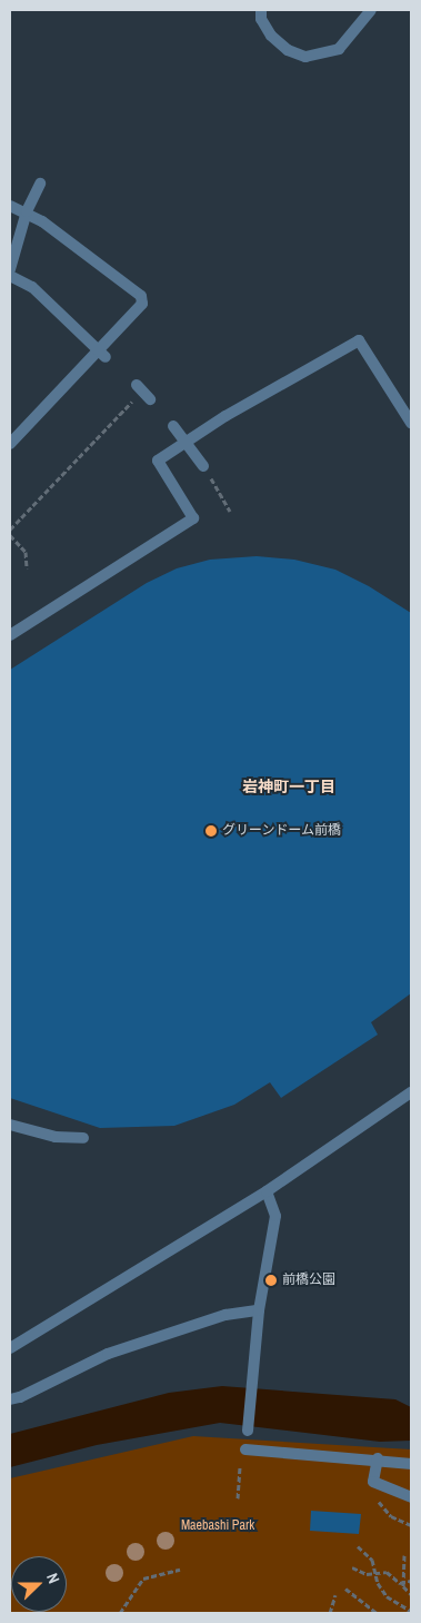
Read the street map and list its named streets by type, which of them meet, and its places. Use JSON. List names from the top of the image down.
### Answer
{
  "districts": ["岩神町一丁目"],
  "parks": ["Maebashi Park"],
  "places": ["グリーンドーム前橋", "前橋公園"],
  "north": "right"
}
